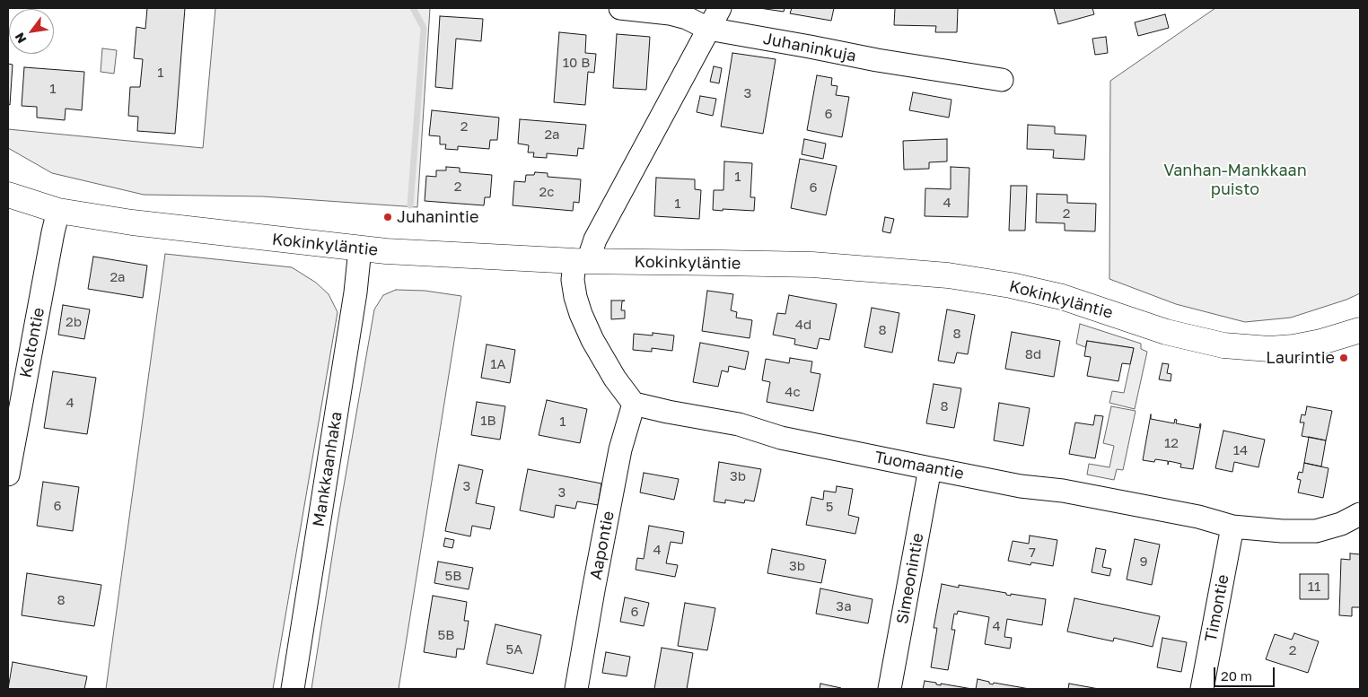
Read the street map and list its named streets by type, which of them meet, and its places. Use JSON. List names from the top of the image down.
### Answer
{
  "streets": {
    "main road": ["Kokinkyläntie"],
    "street": [
      "Juhaninkuja",
      "Keltontie",
      "Tuomaantie",
      "Mankkaanhaka",
      "Aapontie",
      "Simeonintie",
      "Timontie"
    ]
  },
  "crossings": [
    ["Kokinkyläntie", "Keltontie"],
    ["Kokinkyläntie", "Mankkaanhaka"],
    ["Tuomaantie", "Aapontie"],
    ["Tuomaantie", "Simeonintie"],
    ["Tuomaantie", "Timontie"]
  ],
  "parks": ["Vanhan-Mankkaan puisto"],
  "places": ["Juhanintie", "Laurintie"],
  "house_numbers": [
    "10 B",
    "1",
    "1",
    "3",
    "6",
    "2",
    "2a",
    "1",
    "2",
    "6",
    "2c",
    "4",
    "1",
    "2",
    "2a",
    "2b",
    "4d",
    "8",
    "8",
    "8d",
    "1A",
    "4c",
    "4",
    "8",
    "1B",
    "1",
    "12",
    "14",
    "3b",
    "3",
    "3",
    "6",
    "5",
    "4",
    "7",
    "9",
    "3b",
    "5B",
    "11",
    "8",
    "3a",
    "6",
    "4",
    "5B",
    "5A",
    "2"
  ],
  "scale_bar": "20 m",
  "north": "bottom left"
}
